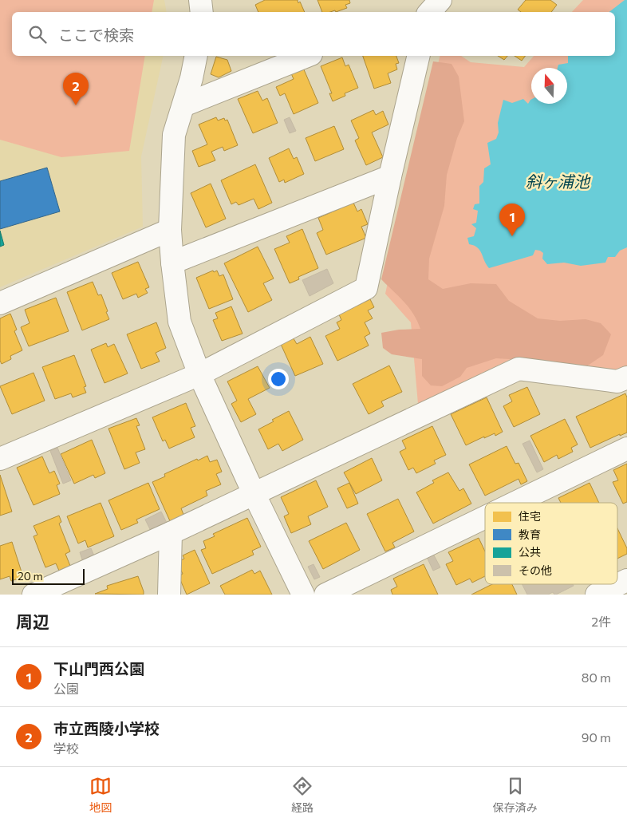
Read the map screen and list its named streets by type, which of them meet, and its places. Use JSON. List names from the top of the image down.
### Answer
{
  "water": ["斜ヶ浦池"],
  "legend": [
    "住宅",
    "教育",
    "公共",
    "その他"
  ],
  "scale_bar": "20 m",
  "north": "top",
  "page": {
    "search": "ここで検索",
    "pins": ["2", "1"],
    "scale": "20 m",
    "heading": ["周辺", "2件"],
    "list": [
      {
        "mark": "1",
        "name": "下山門西公園",
        "note": "公園",
        "value": "80 m"
      },
      {
        "mark": "2",
        "name": "市立西陵小学校",
        "note": "学校",
        "value": "90 m"
      }
    ],
    "nav": ["地図", "経路", "保存済み"]
  }
}
